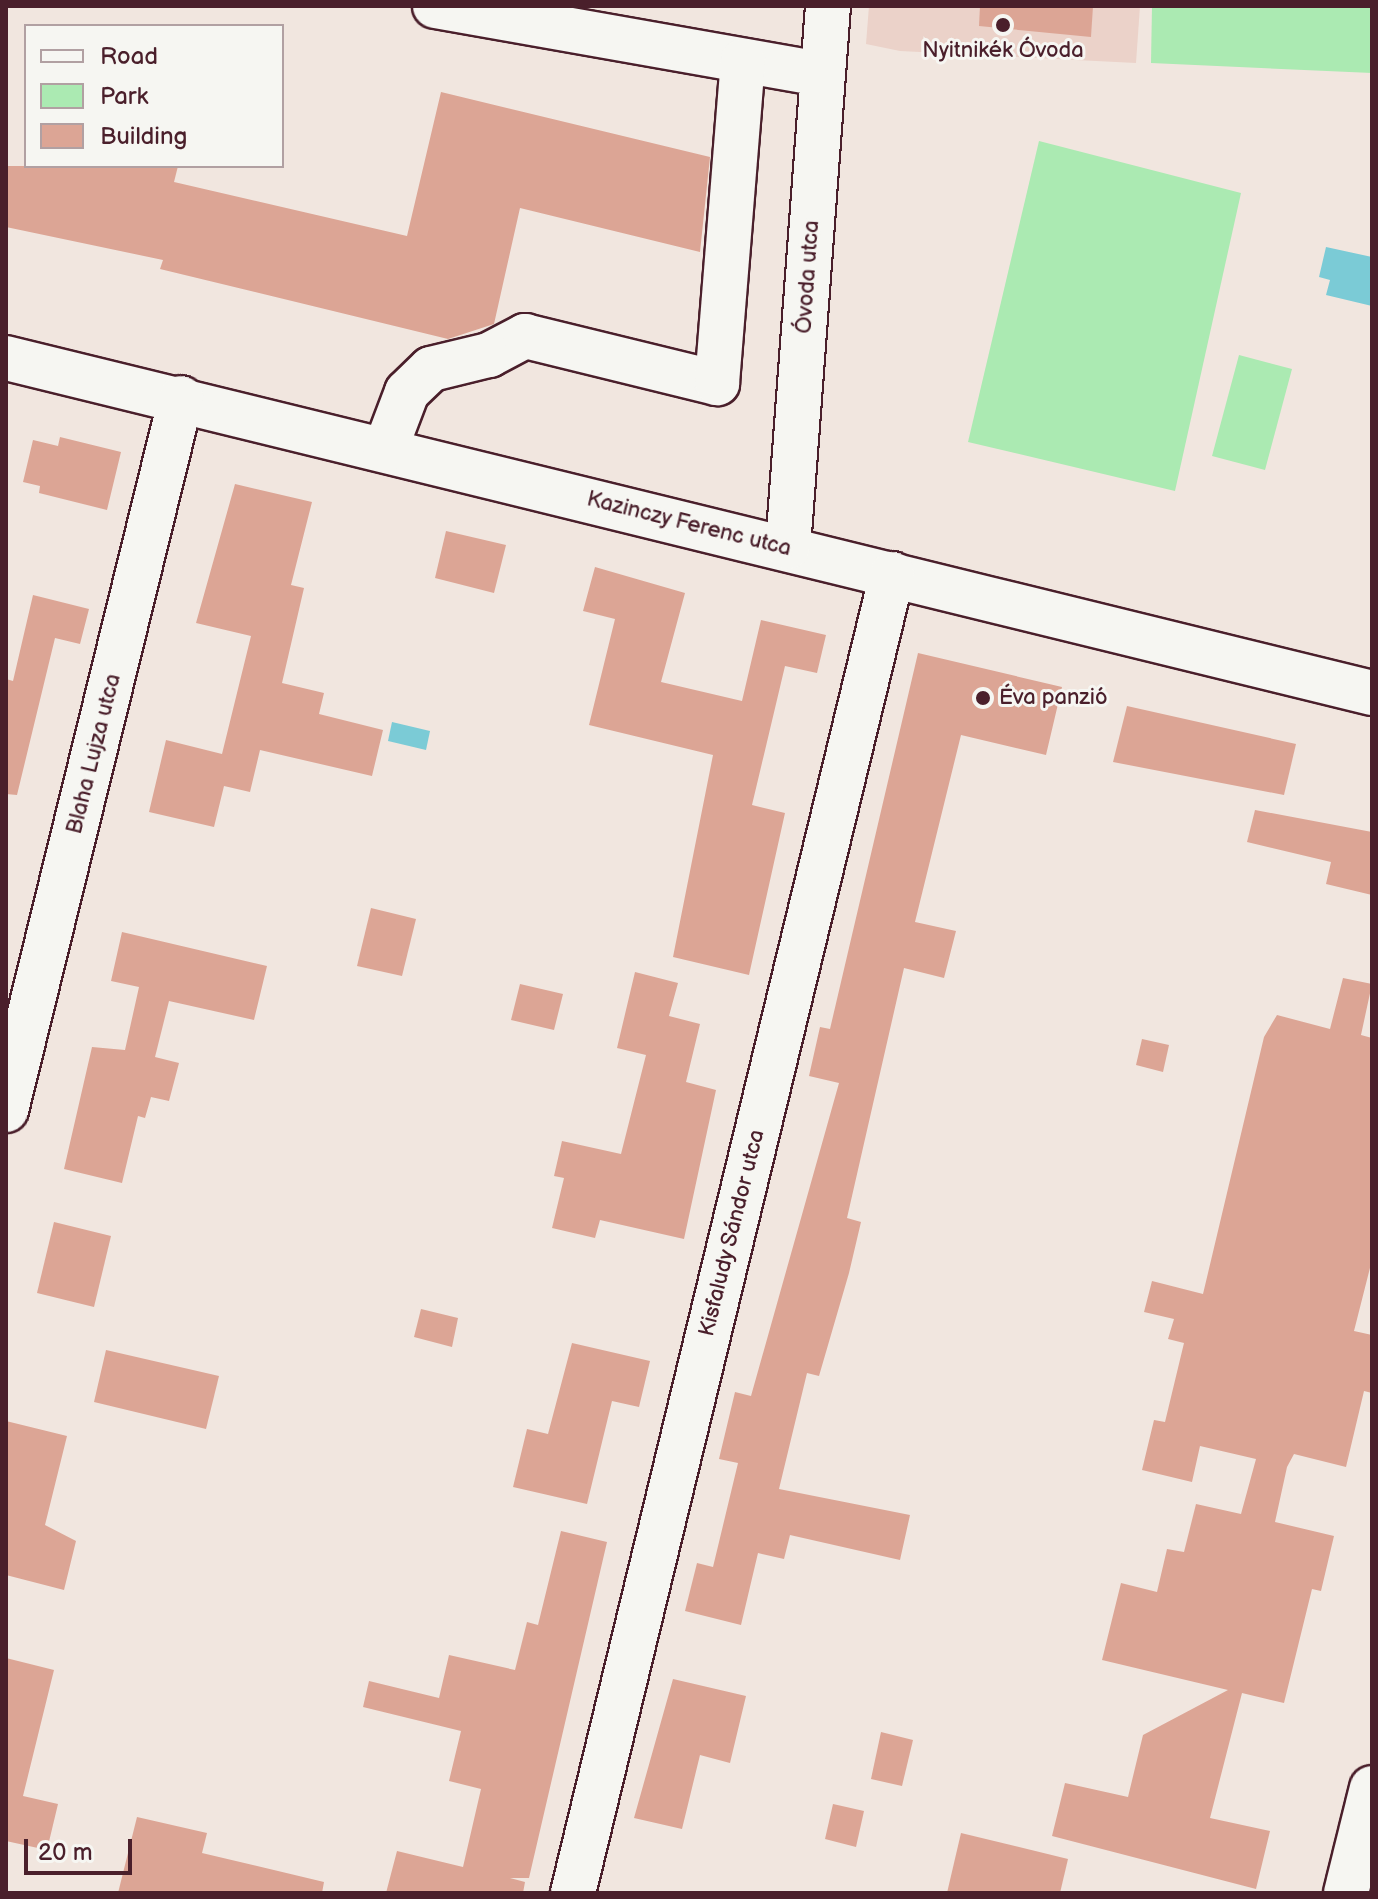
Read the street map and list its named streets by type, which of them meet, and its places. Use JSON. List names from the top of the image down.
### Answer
{
  "streets": {
    "street": [
      "Óvoda utca",
      "Kazinczy Ferenc utca",
      "Blaha Lujza utca",
      "Kisfaludy Sándor utca"
    ]
  },
  "crossings": [
    ["Óvoda utca", "Kazinczy Ferenc utca"],
    ["Kazinczy Ferenc utca", "Blaha Lujza utca"],
    ["Kazinczy Ferenc utca", "Kisfaludy Sándor utca"]
  ],
  "places": ["Nyitnikék Óvoda", "Éva panzió"],
  "legend": ["Road", "Park", "Building"],
  "scale_bar": "20 m"
}
